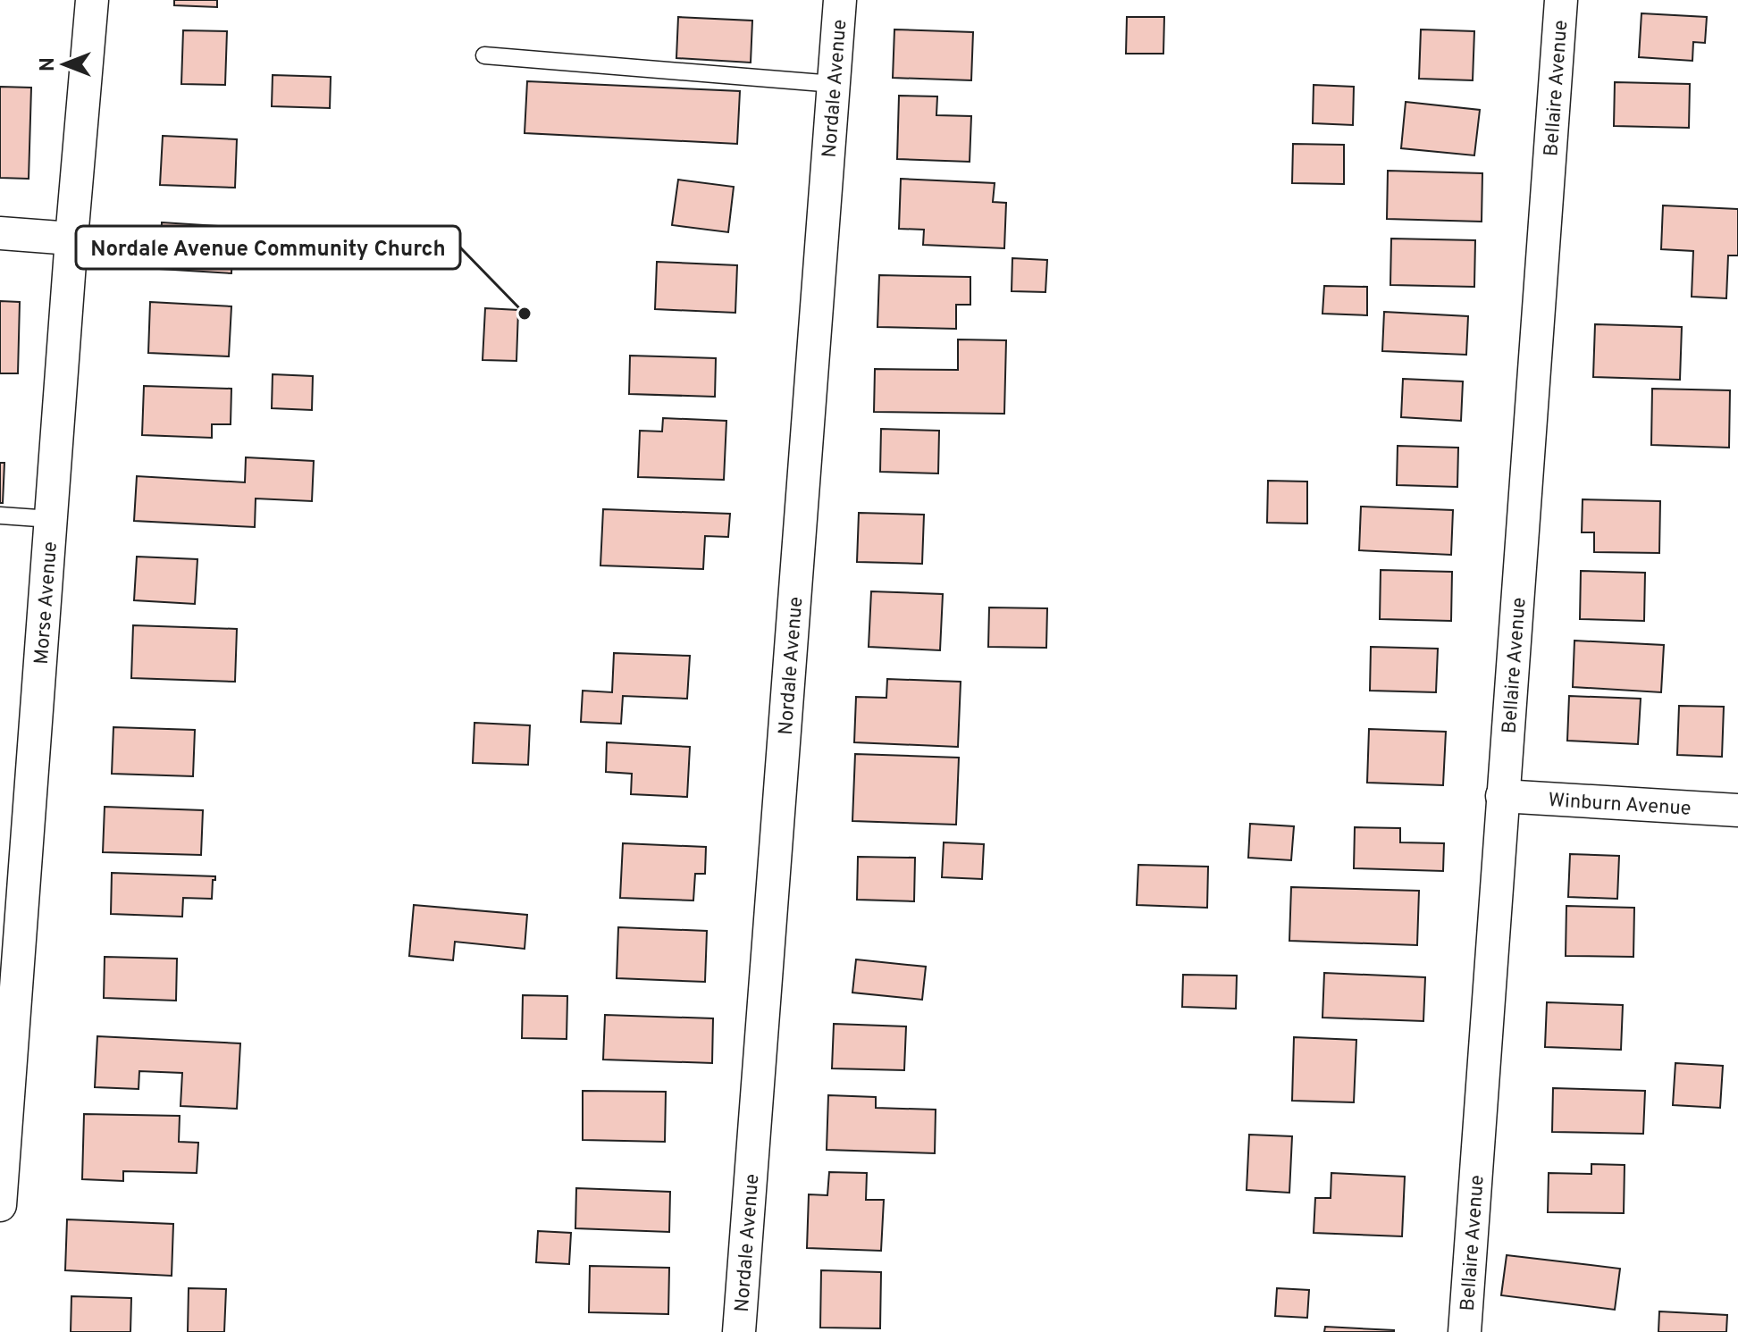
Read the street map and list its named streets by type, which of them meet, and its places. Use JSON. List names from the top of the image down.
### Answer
{
  "streets": {
    "street": [
      "Nordale Avenue",
      "Bellaire Avenue",
      "Morse Avenue",
      "Winburn Avenue"
    ]
  },
  "crossings": [
    ["Bellaire Avenue", "Winburn Avenue"]
  ],
  "places": ["Nordale Avenue Community Church"],
  "north": "left"
}
